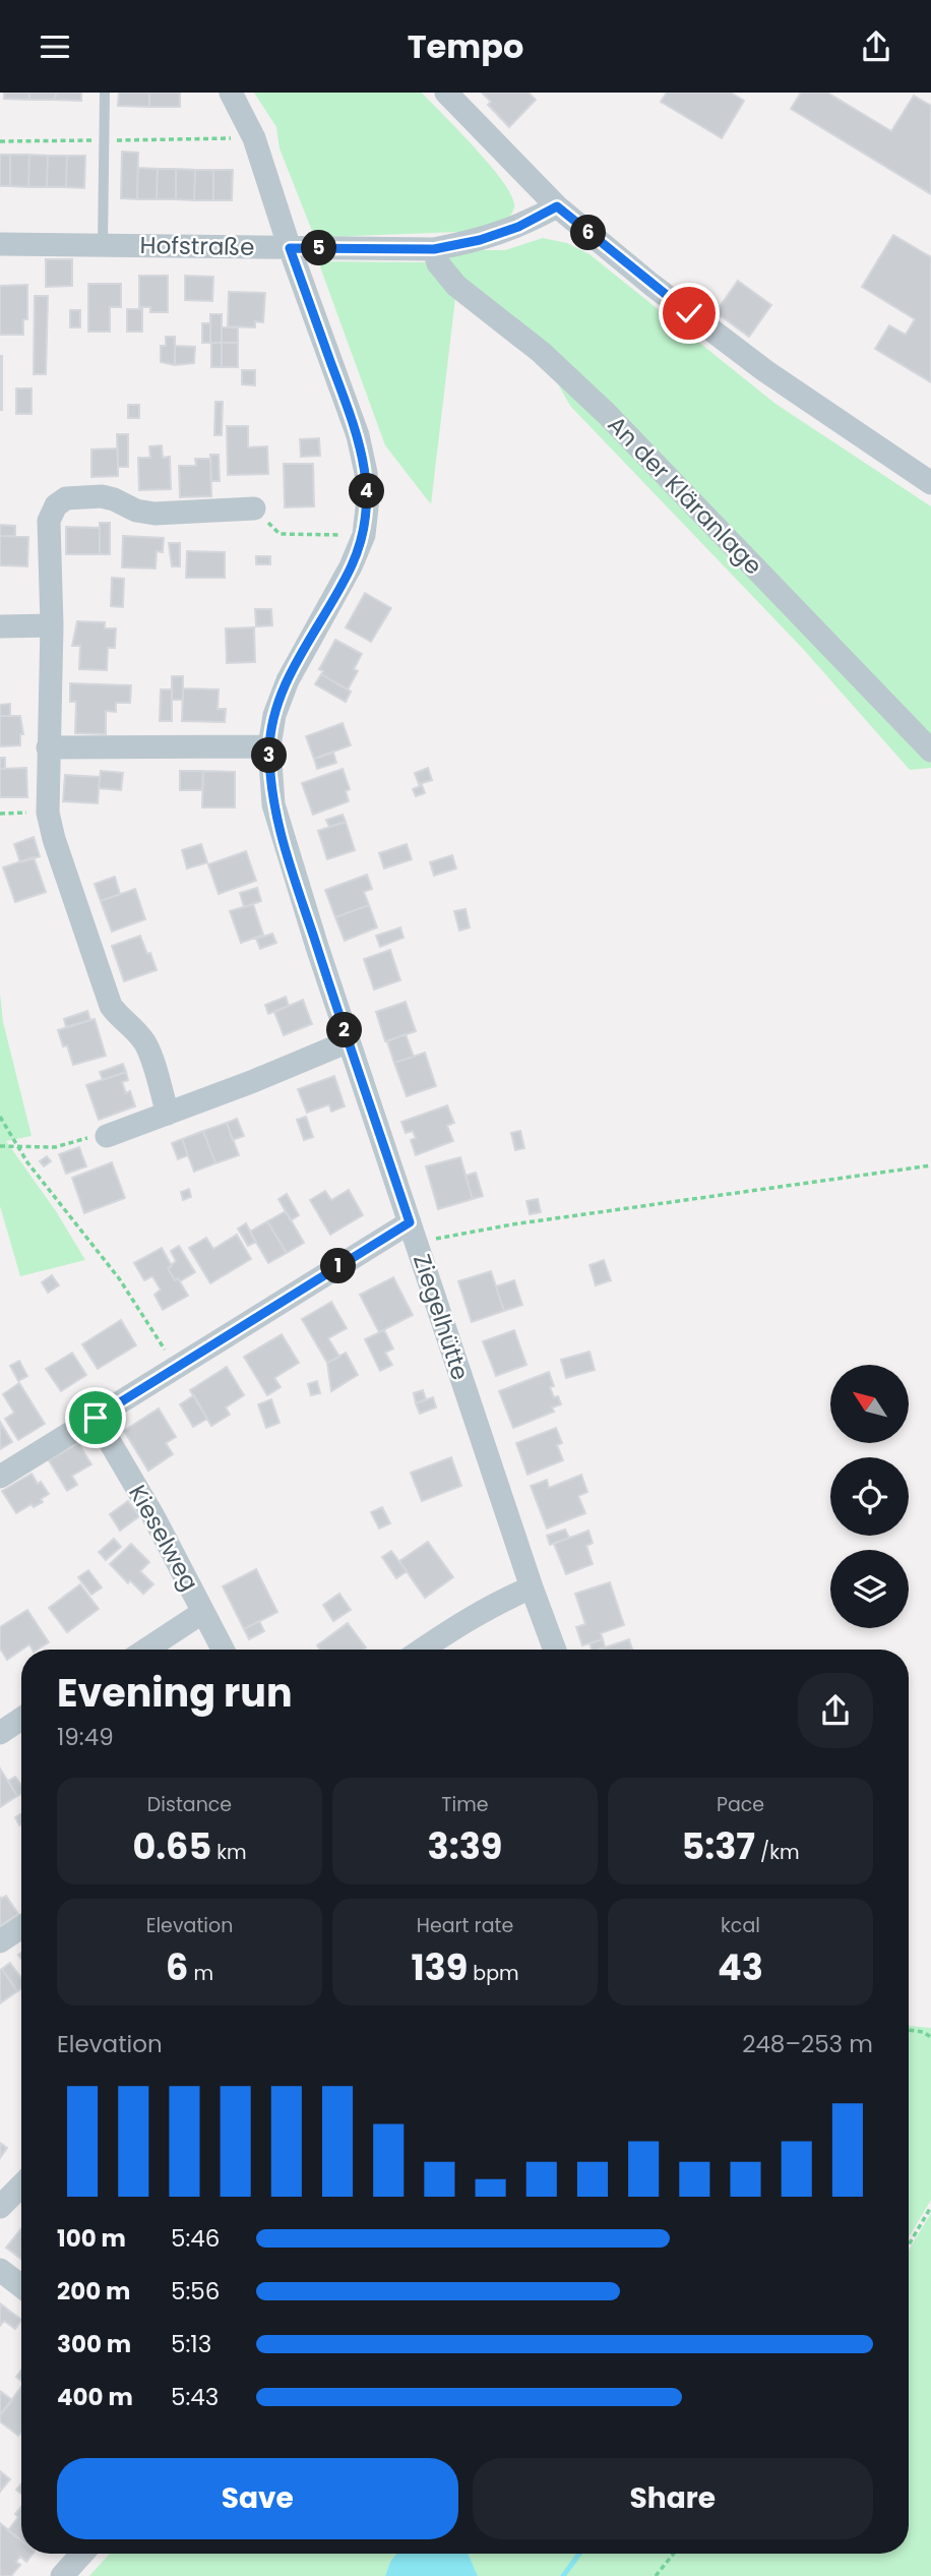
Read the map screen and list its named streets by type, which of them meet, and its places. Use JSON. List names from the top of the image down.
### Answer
{
  "streets": {
    "street": [
      "Hofstraße",
      "An der Kläranlage",
      "Ziegelhütte",
      "Kieselweg"
    ]
  },
  "crossings": [
    ["Hofstraße", "An der Kläranlage"],
    ["Hofstraße", "Ziegelhütte"]
  ],
  "north": "top left",
  "page": {
    "header": "Tempo",
    "pins": [
      "6",
      "5",
      "4",
      "3",
      "2",
      "1"
    ],
    "heading": ["Evening run", "19:49"],
    "stats": [
      ["Distance", "0.65 km"],
      ["Time", "3:39"],
      ["Pace", "5:37 /km"],
      ["Elevation", "6 m"],
      ["Heart rate", "139 bpm"],
      ["kcal", "43"]
    ],
    "chart": ["Elevation", "248–253 m"],
    "list": [
      {
        "name": "100 m",
        "note": "5:46"
      },
      {
        "name": "200 m",
        "note": "5:56"
      },
      {
        "name": "300 m",
        "note": "5:13"
      },
      {
        "name": "400 m",
        "note": "5:43"
      }
    ],
    "buttons": ["Save", "Share"]
  }
}
